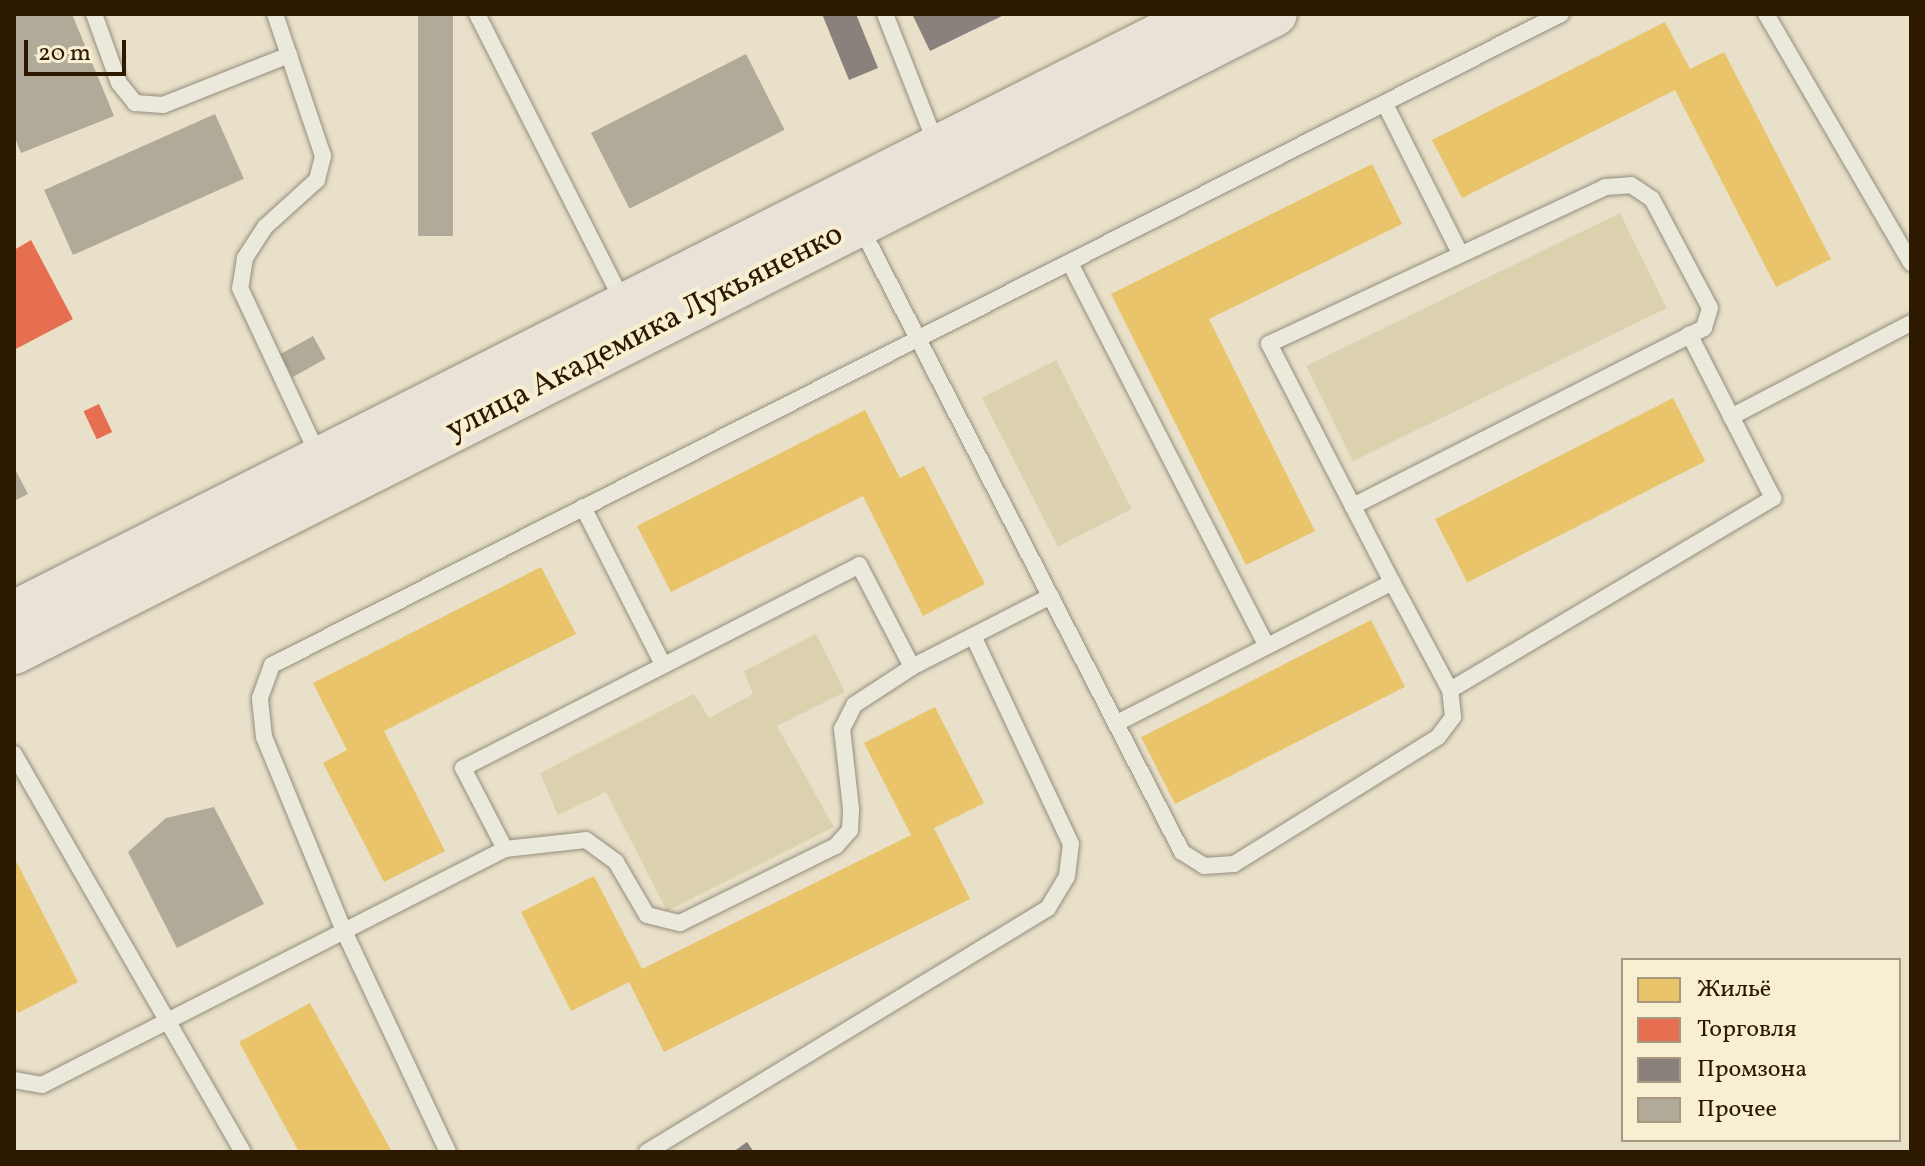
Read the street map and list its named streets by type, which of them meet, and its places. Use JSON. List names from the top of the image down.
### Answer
{
  "streets": {
    "highway": ["улица Академика Лукьяненко"]
  },
  "legend": [
    "Жильё",
    "Торговля",
    "Промзона",
    "Прочее"
  ],
  "scale_bar": "20 m"
}
